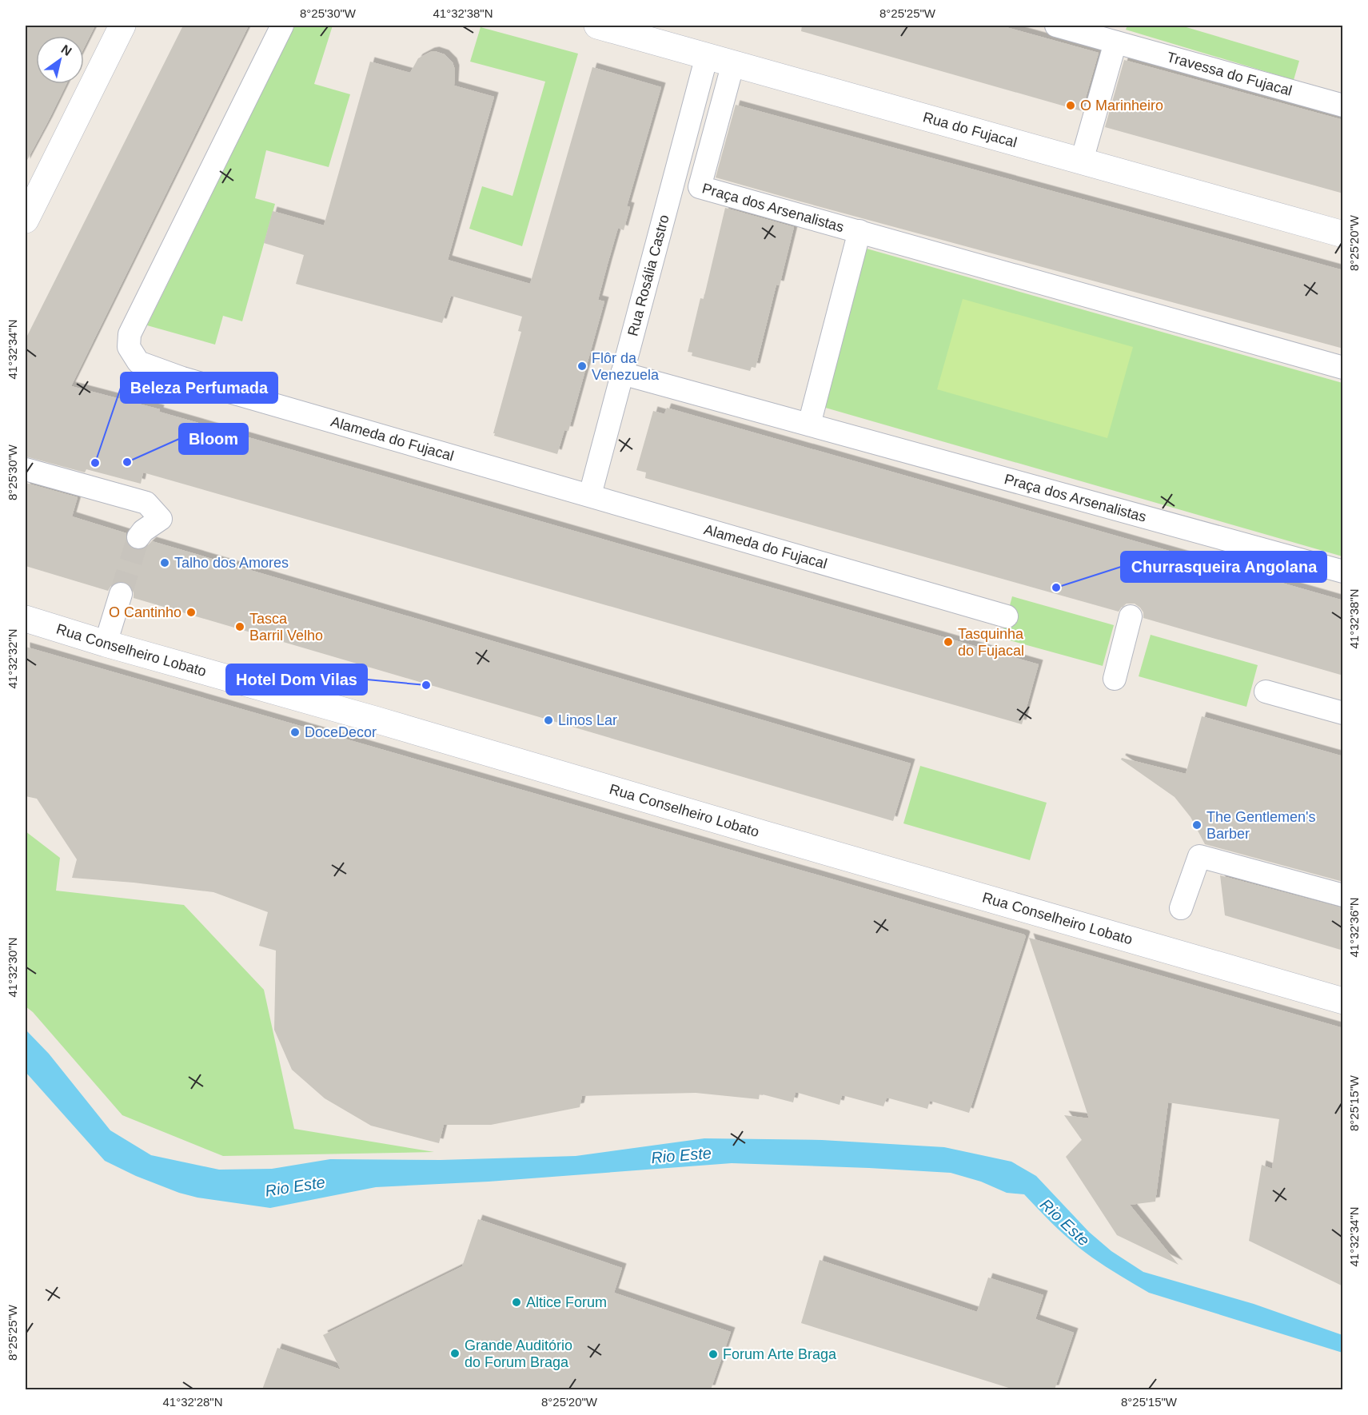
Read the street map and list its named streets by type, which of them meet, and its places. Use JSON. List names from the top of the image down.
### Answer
{
  "streets": {
    "main road": ["Rua do Fujacal", "Rua Conselheiro Lobato"],
    "street": [
      "Travessa do Fujacal",
      "Praça dos Arsenalistas",
      "Rua Rosália Castro",
      "Alameda do Fujacal"
    ]
  },
  "crossings": [
    ["Rua do Fujacal", "Praça dos Arsenalistas"],
    ["Rua do Fujacal", "Rua Rosália Castro"],
    ["Praça dos Arsenalistas", "Rua Rosália Castro"],
    ["Rua Rosália Castro", "Alameda do Fujacal"]
  ],
  "water": ["Rio Este"],
  "places": [
    "O Marinheiro",
    "Flôr da Venezuela",
    "Bloom",
    "Beleza Perfumada",
    "Talho dos Amores",
    "Churrasqueira Angolana",
    "O Cantinho",
    "Tasca Barril Velho",
    "Tasquinha do Fujacal",
    "Hotel Dom Vilas",
    "Linos Lar",
    "DoceDecor",
    "The Gentlemen's Barber",
    "Altice Forum",
    "Grande Auditório do Forum Braga",
    "Forum Arte Braga"
  ],
  "north": "top right",
  "coordinates": [
    "8°25'30\"W",
    "41°32'38\"N",
    "8°25'25\"W",
    "8°25'20\"W",
    "41°32'34\"N",
    "41°32'32\"N",
    "41°32'36\"N",
    "41°32'30\"N",
    "8°25'15\"W",
    "41°32'28\"N"
  ]
}
